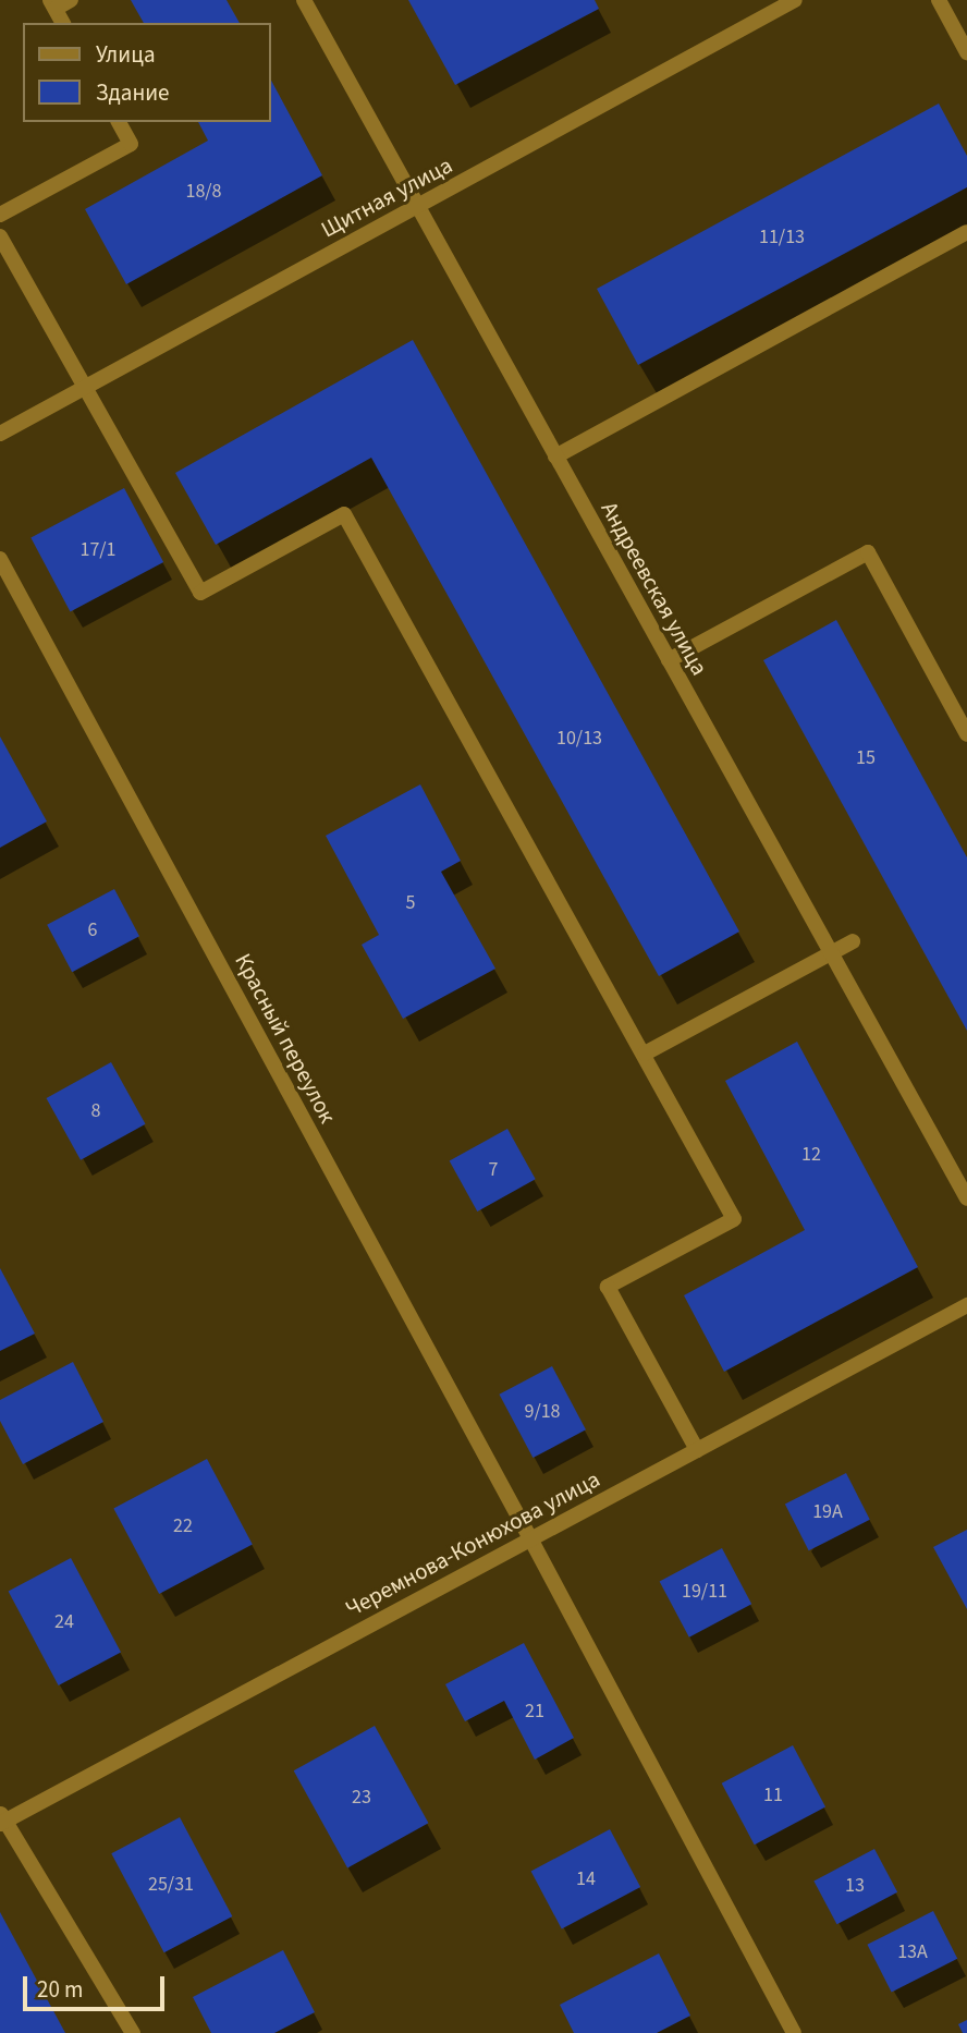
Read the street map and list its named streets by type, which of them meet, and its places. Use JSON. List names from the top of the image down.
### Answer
{
  "streets": {
    "street": [
      "Щитная улица",
      "Андреевская улица",
      "Красный переулок",
      "Черемнова-Конюхова улица"
    ]
  },
  "crossings": [
    ["Щитная улица", "Андреевская улица"],
    ["Красный переулок", "Черемнова-Конюхова улица"]
  ],
  "house_numbers": [
    "18/8",
    "11/13",
    "17/1",
    "10/13",
    "15",
    "5",
    "6",
    "8",
    "12",
    "7",
    "9/18",
    "19А",
    "22",
    "19/11",
    "24",
    "21",
    "11",
    "23",
    "14",
    "25/31",
    "13",
    "13А"
  ],
  "legend": ["Улица", "Здание"],
  "scale_bar": "20 m"
}
